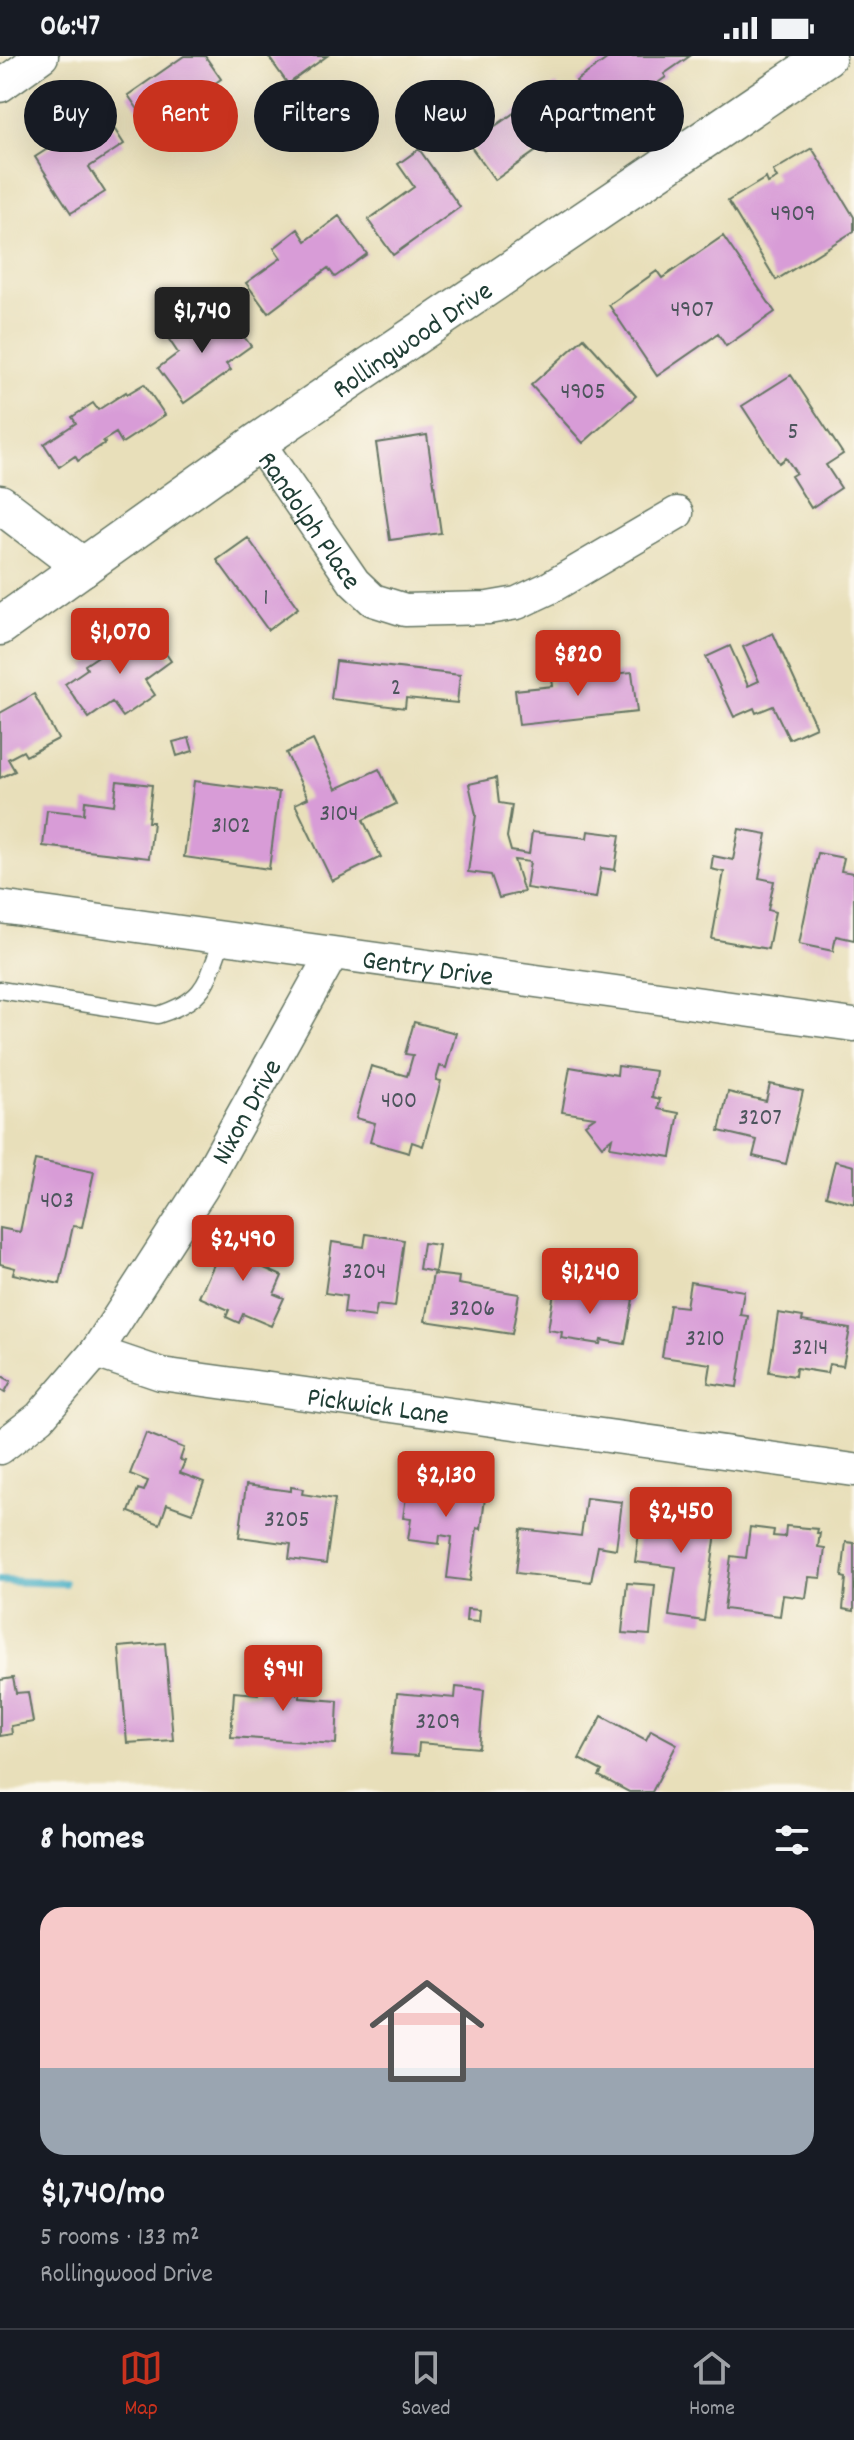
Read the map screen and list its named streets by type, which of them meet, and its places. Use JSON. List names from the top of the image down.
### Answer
{
  "streets": {
    "street": [
      "Rollingwood Drive",
      "Randolph Place",
      "Gentry Drive",
      "Nixon Drive",
      "Pickwick Lane"
    ]
  },
  "crossings": [
    ["Rollingwood Drive", "Randolph Place"],
    ["Gentry Drive", "Nixon Drive"],
    ["Nixon Drive", "Pickwick Lane"]
  ],
  "house_numbers": [
    "4909",
    "4907",
    "4905",
    "5",
    "1",
    "2",
    "3104",
    "3102",
    "400",
    "3207",
    "403",
    "3204",
    "3206",
    "3210",
    "3214",
    "3205",
    "3209"
  ],
  "page": {
    "status": "06:47",
    "chip": [
      "Buy",
      "Rent",
      "Filters",
      "New",
      "Apartment"
    ],
    "price": [
      "$1,740",
      "$1,070",
      "$820",
      "$2,490",
      "$1,240",
      "$2,130",
      "$2,450",
      "$941"
    ],
    "heading": "8 homes",
    "list": [
      {
        "name": "$1,740/mo",
        "note": "5 rooms · 133 m² · Rollingwood Drive"
      }
    ],
    "tabs": ["Map", "Saved", "Home"]
  }
}
